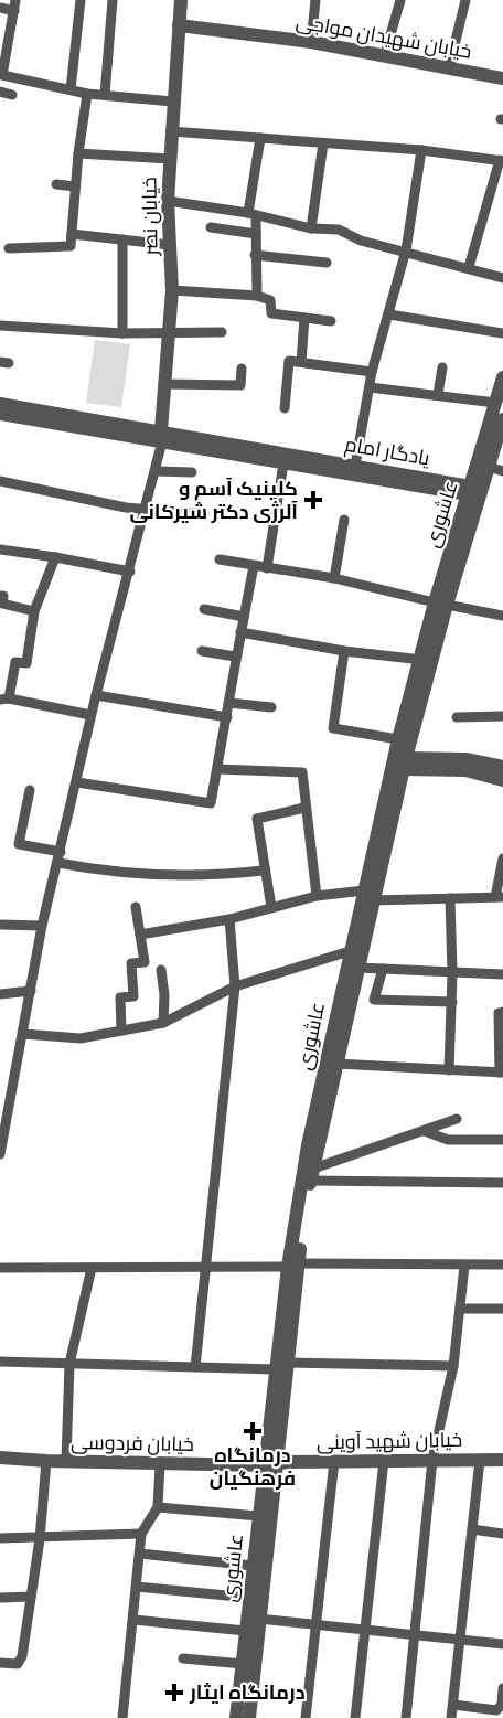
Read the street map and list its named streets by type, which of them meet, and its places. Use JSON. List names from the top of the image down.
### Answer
{
  "streets": {
    "street": [
      "خیابان شهیدان مواجی",
      "خیابان نصر",
      "یادگار امام",
      "عاشوری",
      "خیابان شهید آوینی",
      "خیابان فردوسی"
    ]
  },
  "crossings": [
    ["خیابان شهیدان مواجی", "خیابان نصر"],
    ["خیابان نصر", "یادگار امام"],
    ["یادگار امام", "عاشوری"],
    ["عاشوری", "خیابان شهید آوینی"],
    ["عاشوری", "خیابان فردوسی"],
    ["خیابان شهید آوینی", "خیابان فردوسی"]
  ],
  "places": {
    "health": ["کلینیک آسم و آلرژی دکتر شیرکانی", "درمانگاه فرهنگیان", "درمانگاه ایثار"]
  }
}
